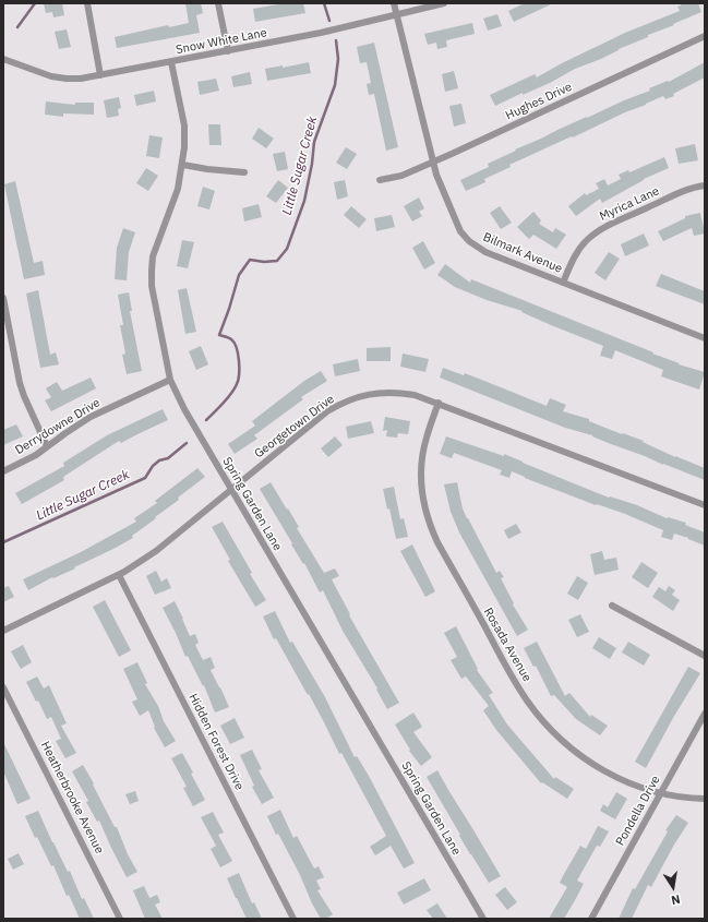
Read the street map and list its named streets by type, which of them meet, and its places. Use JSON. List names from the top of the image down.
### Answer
{
  "streets": {
    "street": [
      "Snow White Lane",
      "Hughes Drive",
      "Myrica Lane",
      "Bilmark Avenue",
      "Derrydowne Drive",
      "Georgetown Drive",
      "Spring Garden Lane",
      "Rosada Avenue",
      "Hidden Forest Drive",
      "Heatherbrooke Avenue",
      "Pondella Drive"
    ]
  },
  "crossings": [
    ["Snow White Lane", "Bilmark Avenue"],
    ["Snow White Lane", "Spring Garden Lane"],
    ["Hughes Drive", "Bilmark Avenue"],
    ["Myrica Lane", "Bilmark Avenue"],
    ["Derrydowne Drive", "Spring Garden Lane"],
    ["Georgetown Drive", "Spring Garden Lane"],
    ["Georgetown Drive", "Rosada Avenue"],
    ["Georgetown Drive", "Hidden Forest Drive"],
    ["Rosada Avenue", "Pondella Drive"]
  ],
  "water": ["Little Sugar Creek"],
  "north": "bottom"
}
